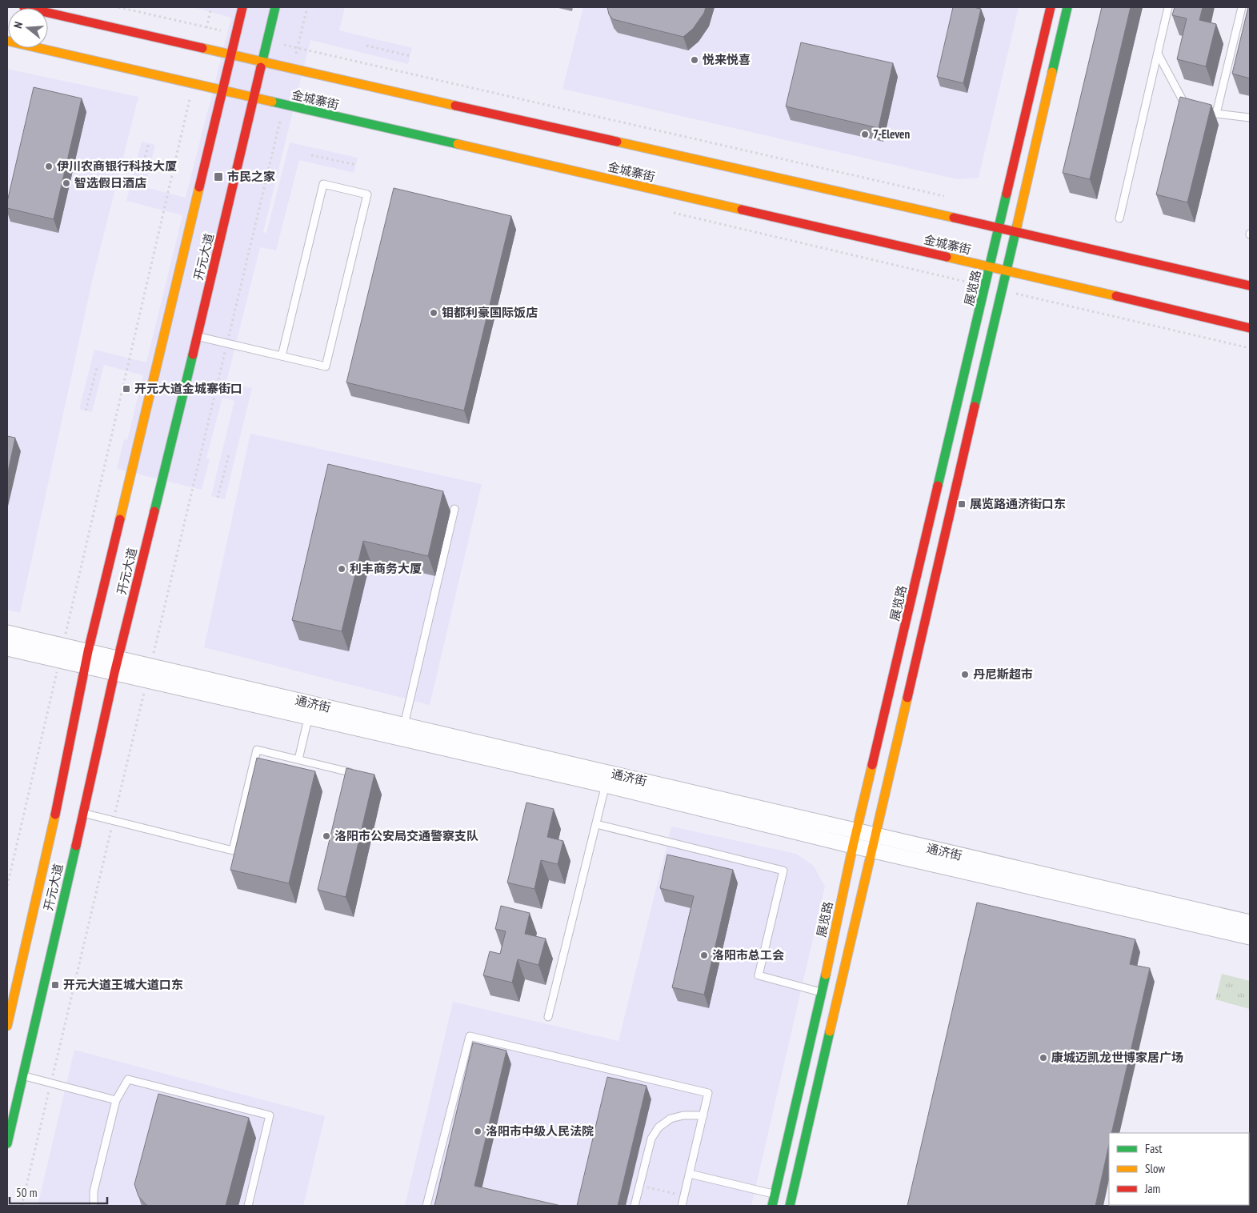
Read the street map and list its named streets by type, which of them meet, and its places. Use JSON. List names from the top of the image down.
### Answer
{
  "streets": {
    "main road": ["金城寨街", "开元大道", "展览路"],
    "street": ["通济街"]
  },
  "crossings": [
    ["金城寨街", "开元大道"],
    ["金城寨街", "展览路"],
    ["开元大道", "通济街"],
    ["展览路", "通济街"]
  ],
  "places": {
    "other": [
      "悦来悦喜",
      "7-Eleven",
      "伊川农商银行科技大厦",
      "智选假日酒店",
      "钼都利豪国际饭店",
      "利丰商务大厦",
      "丹尼斯超市",
      "洛阳市公安局交通警察支队",
      "洛阳市总工会",
      "康城迈凯龙世博家居广场",
      "洛阳市中级人民法院"
    ],
    "transit": [
      "市民之家",
      "开元大道金城寨街口",
      "展览路通济街口东",
      "开元大道王城大道口东"
    ]
  },
  "legend": ["Fast", "Slow", "Jam"],
  "scale_bar": "50 m",
  "north": "left"
}
